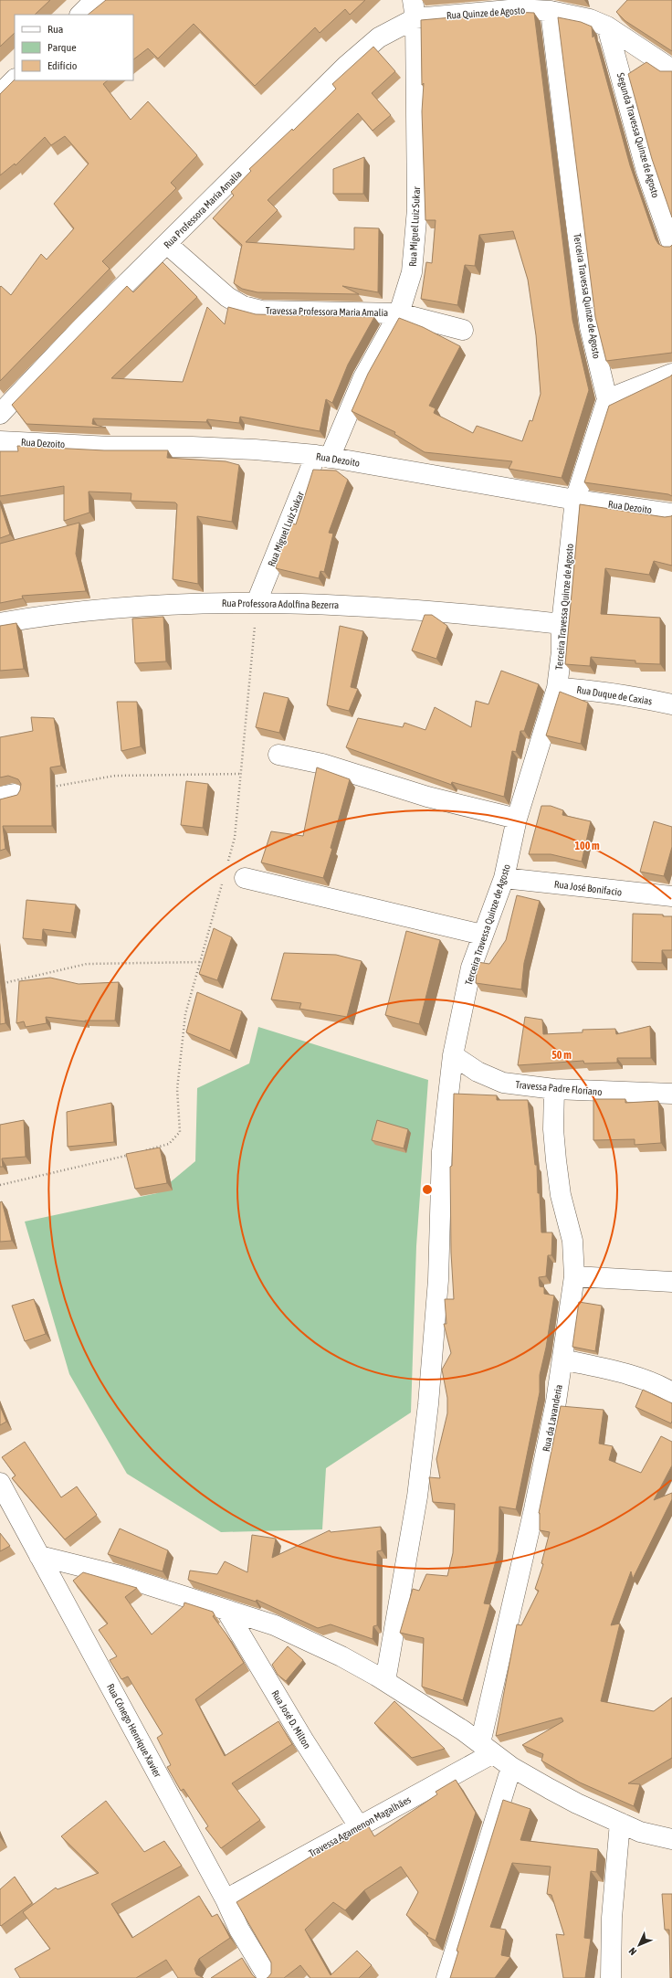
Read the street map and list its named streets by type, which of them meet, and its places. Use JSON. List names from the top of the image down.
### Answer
{
  "streets": {
    "street": [
      "Rua Quinze de Agosto",
      "Segunda Travessa Quinze de Agosto",
      "Rua Professora Maria Amalia",
      "Rua Miguel Luiz Sukar",
      "Terceira Travessa Quinze de Agosto",
      "Travessa Professora Maria Amalia",
      "Rua Dezoito",
      "Rua Professora Adolfina Bezerra",
      "Rua Duque de Caxias",
      "Rua José Bonifacio",
      "Travessa Padre Floriano",
      "Rua da Lavanderia",
      "Rua José D. Milton",
      "Rua Cônego Henrique Xavier",
      "Travessa Agamenon Magalhães"
    ]
  },
  "crossings": [
    ["Rua Quinze de Agosto", "Segunda Travessa Quinze de Agosto"],
    ["Rua Quinze de Agosto", "Rua Professora Maria Amalia"],
    ["Rua Quinze de Agosto", "Rua Miguel Luiz Sukar"],
    ["Rua Quinze de Agosto", "Terceira Travessa Quinze de Agosto"],
    ["Rua Professora Maria Amalia", "Rua Miguel Luiz Sukar"],
    ["Rua Professora Maria Amalia", "Travessa Professora Maria Amalia"],
    ["Rua Miguel Luiz Sukar", "Travessa Professora Maria Amalia"],
    ["Rua Miguel Luiz Sukar", "Rua Dezoito"],
    ["Rua Miguel Luiz Sukar", "Rua Professora Adolfina Bezerra"],
    ["Terceira Travessa Quinze de Agosto", "Rua Dezoito"],
    ["Terceira Travessa Quinze de Agosto", "Rua Professora Adolfina Bezerra"],
    ["Terceira Travessa Quinze de Agosto", "Rua Duque de Caxias"],
    ["Terceira Travessa Quinze de Agosto", "Rua José Bonifacio"],
    ["Terceira Travessa Quinze de Agosto", "Travessa Padre Floriano"],
    ["Travessa Padre Floriano", "Rua da Lavanderia"],
    ["Rua da Lavanderia", "Travessa Agamenon Magalhães"],
    ["Rua José D. Milton", "Travessa Agamenon Magalhães"],
    ["Rua Cônego Henrique Xavier", "Travessa Agamenon Magalhães"]
  ],
  "legend": ["Rua", "Parque", "Edifício"],
  "north": "bottom left",
  "rings": ["100 m", "50 m"]
}
